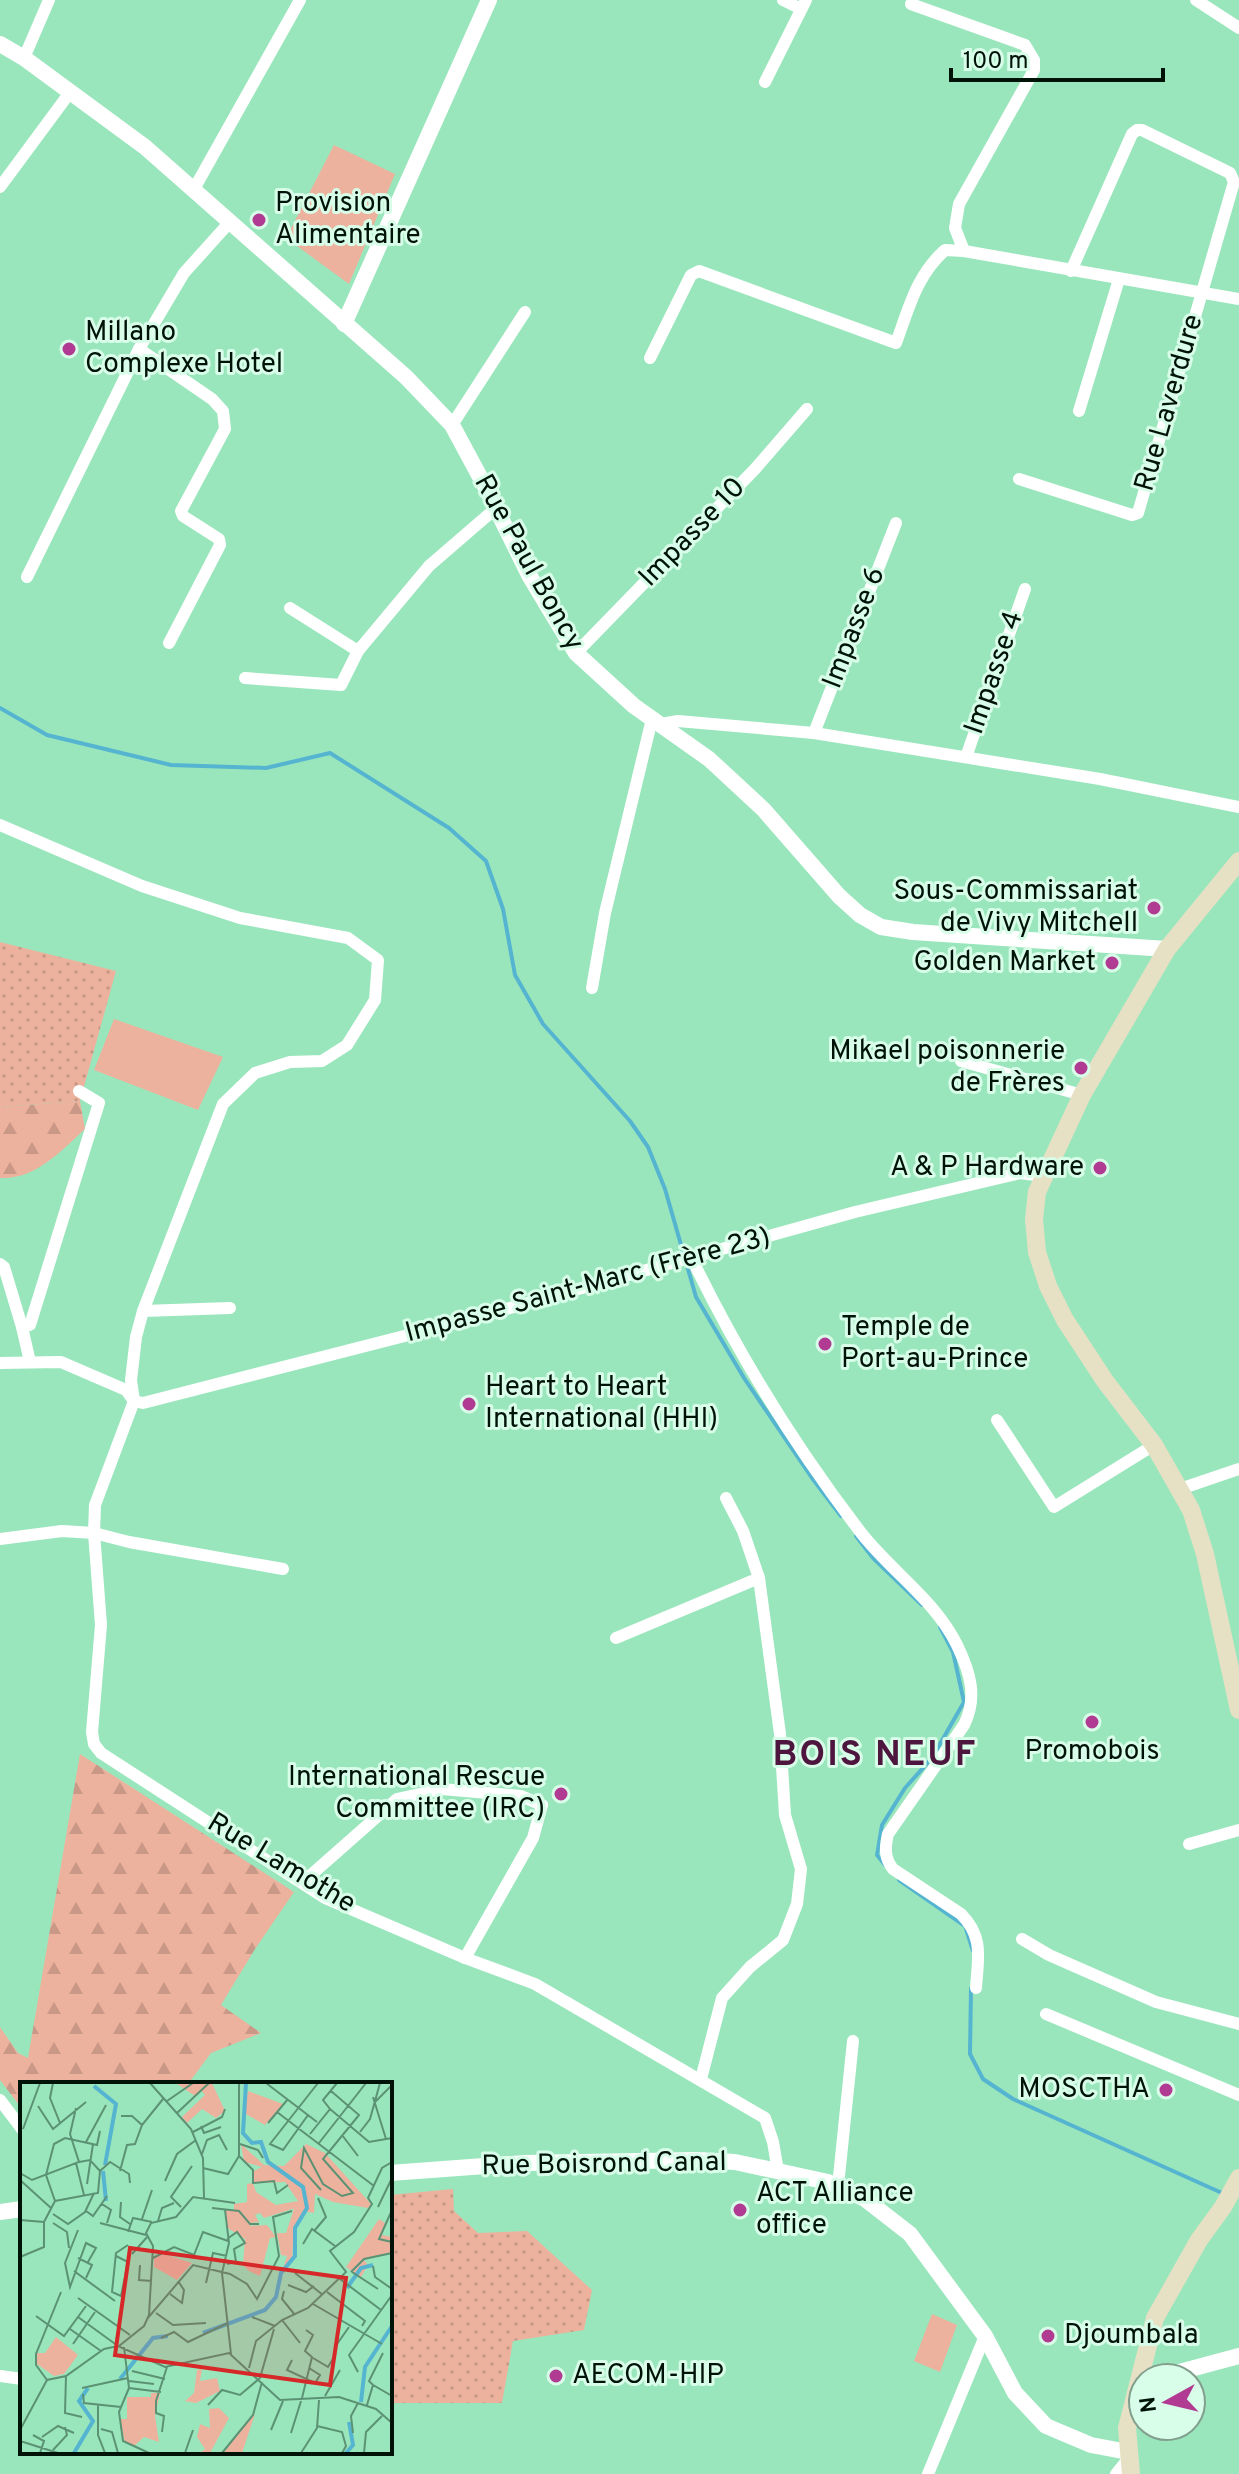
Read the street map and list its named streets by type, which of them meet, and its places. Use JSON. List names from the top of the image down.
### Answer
{
  "streets": {
    "street": [
      "Rue Laverdure",
      "Impasse 10",
      "Rue Paul Boncy",
      "Impasse 6",
      "Impasse 4",
      "Impasse Saint-Marc (Frère 23)",
      "Rue Lamothe",
      "Rue Boisrond Canal"
    ]
  },
  "crossings": [
    ["Impasse 10", "Rue Paul Boncy"],
    ["Impasse Saint-Marc (Frère 23)", "Rue Lamothe"],
    ["Rue Lamothe", "Rue Boisrond Canal"]
  ],
  "districts": ["BOIS NEUF"],
  "places": [
    "Provision Alimentaire",
    "Millano Complexe Hotel",
    "Sous-Commissariat de Vivy Mitchell",
    "Golden Market",
    "Mikael poisonnerie de Frères",
    "A & P Hardware",
    "Temple de Port-au-Prince",
    "Heart to Heart International (HHI)",
    "Promobois",
    "International Rescue Committee (IRC)",
    "MOSCTHA",
    "ACT Alliance office",
    "Djoumbala",
    "AECOM-HIP"
  ],
  "scale_bar": "100 m",
  "north": "left"
}
